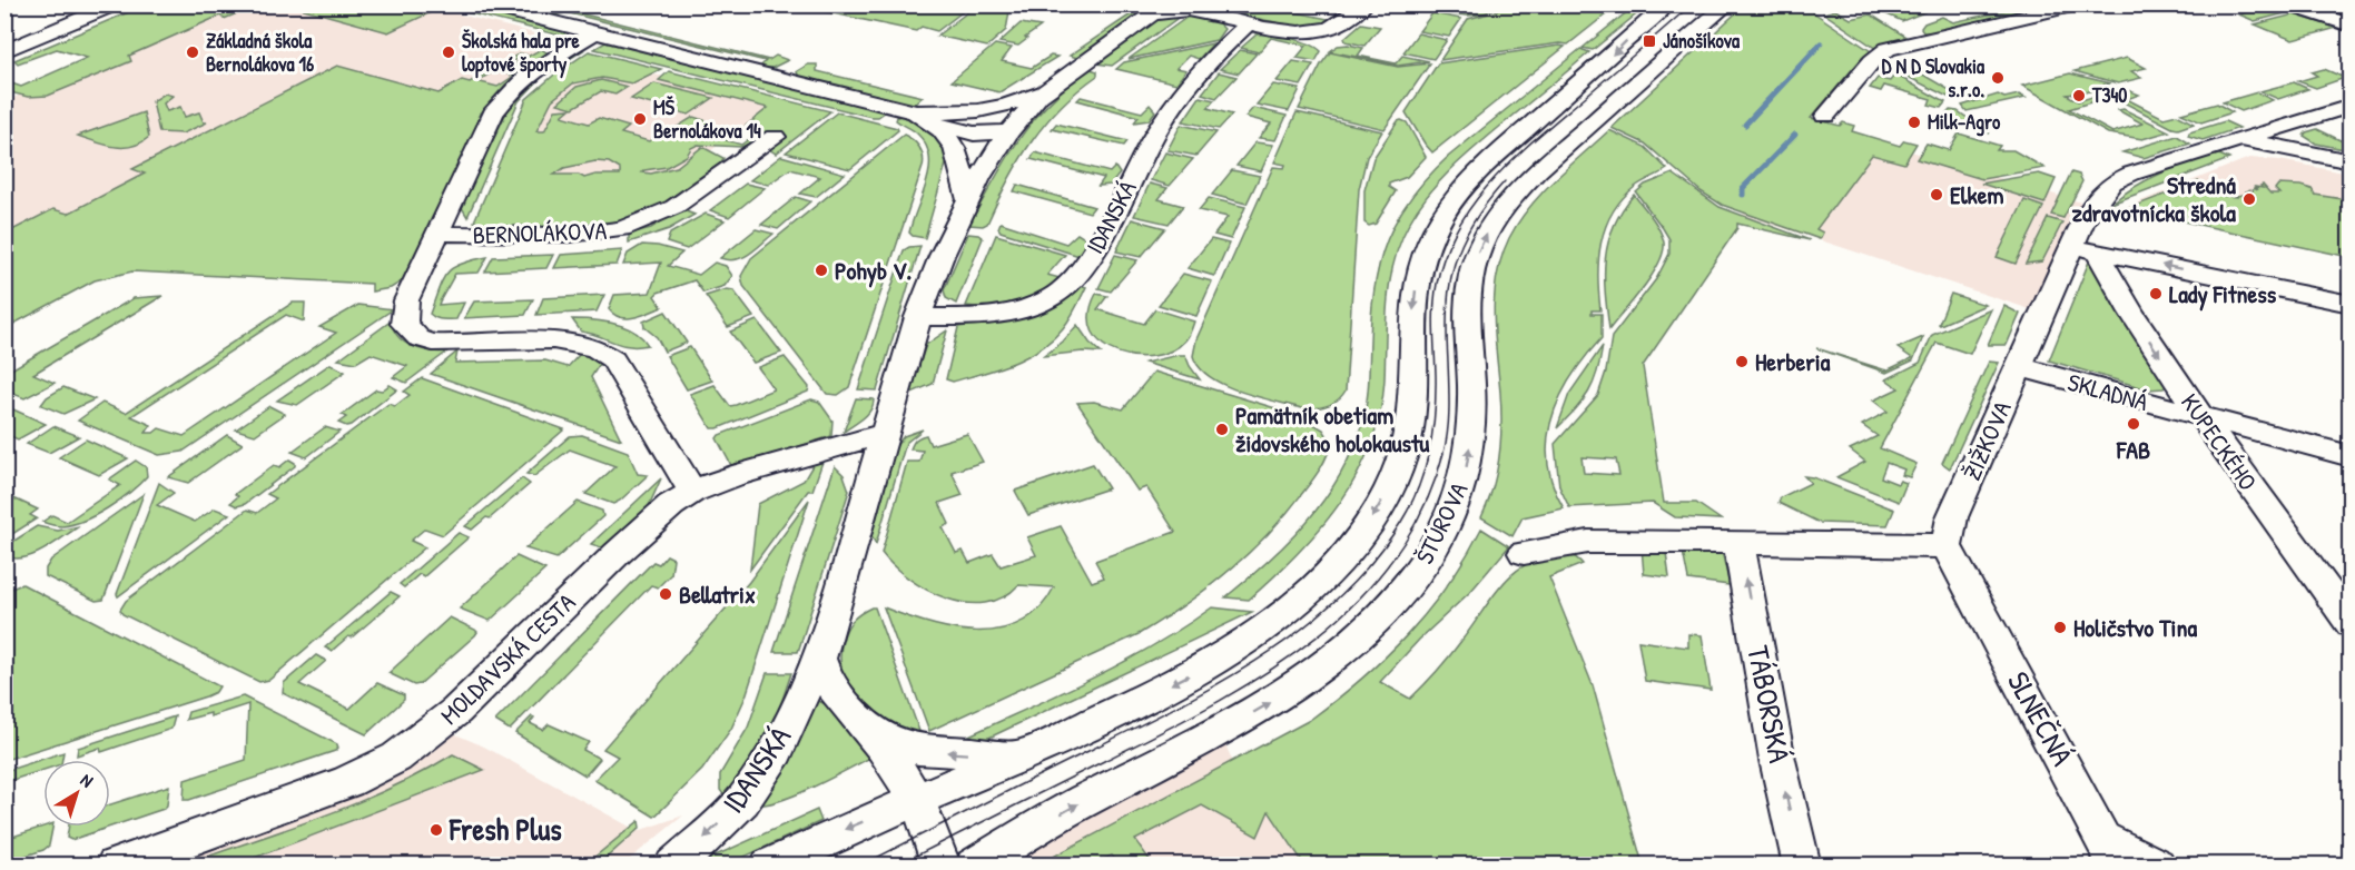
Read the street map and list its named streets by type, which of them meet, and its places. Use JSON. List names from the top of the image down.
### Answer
{
  "streets": {
    "street": [
      "IDANSKÁ",
      "BERNOLÁKOVA",
      "SKLADNÁ",
      "ŽIŽKOVA",
      "KUPECKÉHO",
      "ŠTÚROVA",
      "MOLDAVSKÁ CESTA",
      "TÁBORSKÁ",
      "SLNEČNÁ"
    ]
  },
  "crossings": [
    ["IDANSKÁ", "MOLDAVSKÁ CESTA"],
    ["BERNOLÁKOVA", "MOLDAVSKÁ CESTA"],
    ["SKLADNÁ", "ŽIŽKOVA"],
    ["SKLADNÁ", "KUPECKÉHO"],
    ["ŽIŽKOVA", "SLNEČNÁ"]
  ],
  "one_way": ["KUPECKÉHO", "TÁBORSKÁ"],
  "places": {
    "transit": ["Jánošíkova"],
    "other": [
      "Základná škola Bernolákova 16",
      "Školská hala pre loptové športy",
      "D N D Slovakia s.r.o.",
      "T340",
      "MŠ Bernolákova 14",
      "Milk-Agro",
      "Elkem",
      "Stredná zdravotnícka škola",
      "Pohyb V.",
      "Lady Fitness",
      "Herberia",
      "FAB",
      "Pamätník obetiam židovského holokaustu",
      "Bellatrix",
      "Holičstvo Tina",
      "Fresh Plus"
    ]
  },
  "north": "top right"
}
